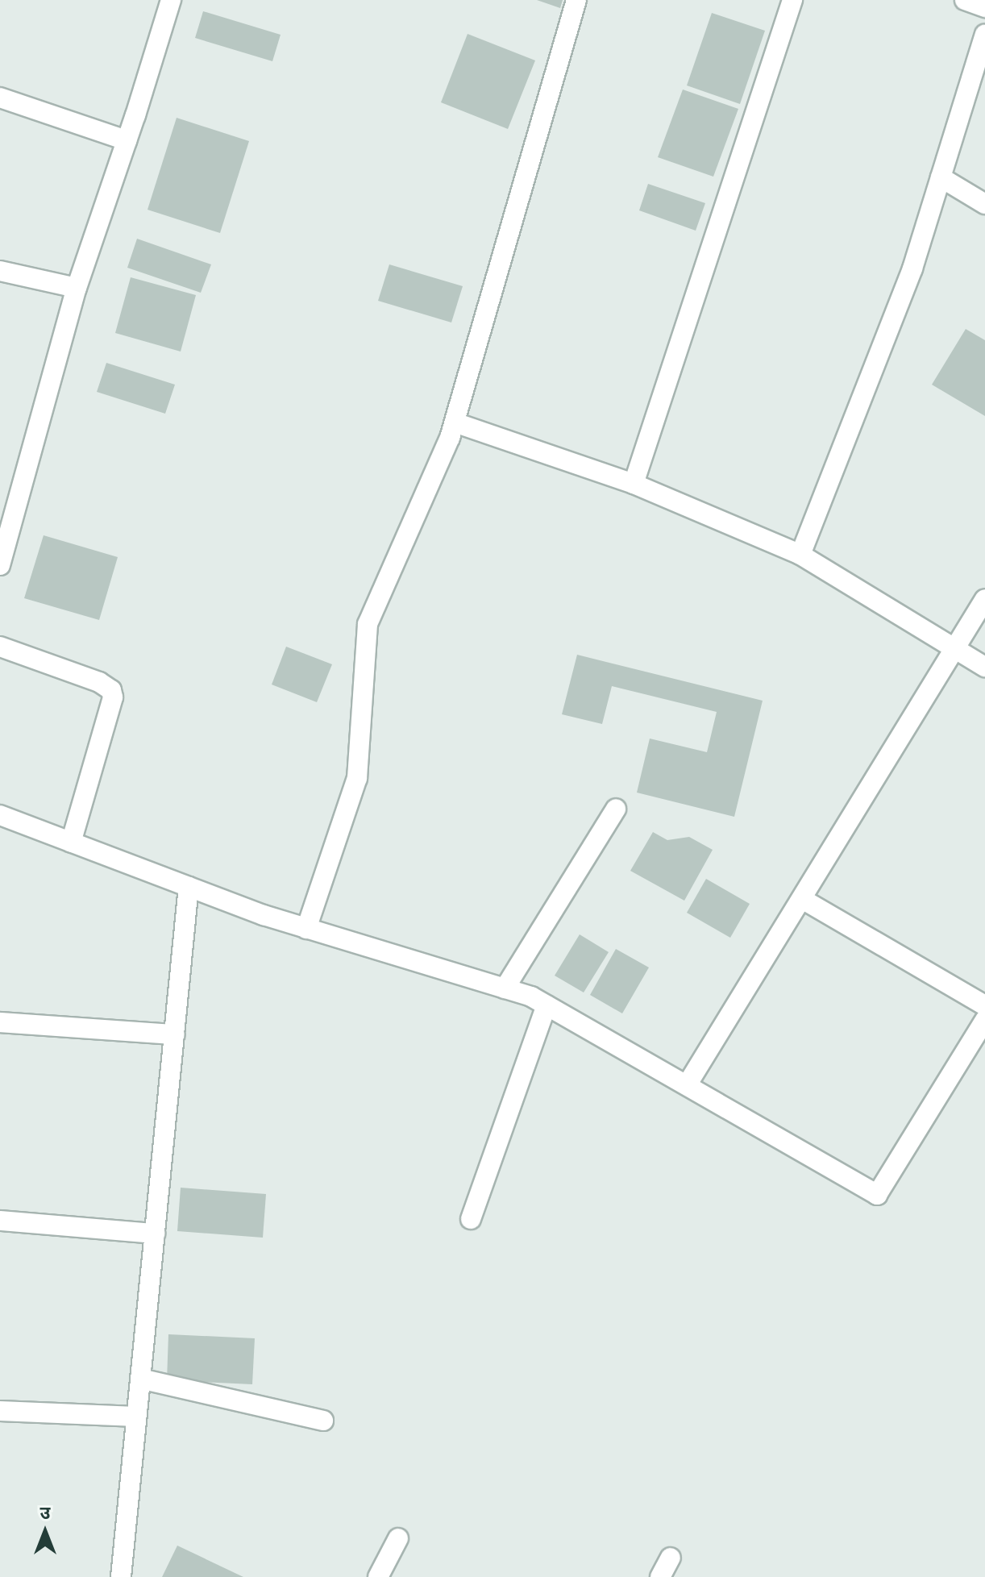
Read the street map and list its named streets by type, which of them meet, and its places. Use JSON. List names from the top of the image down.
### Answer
{
  "north": "top"
}
